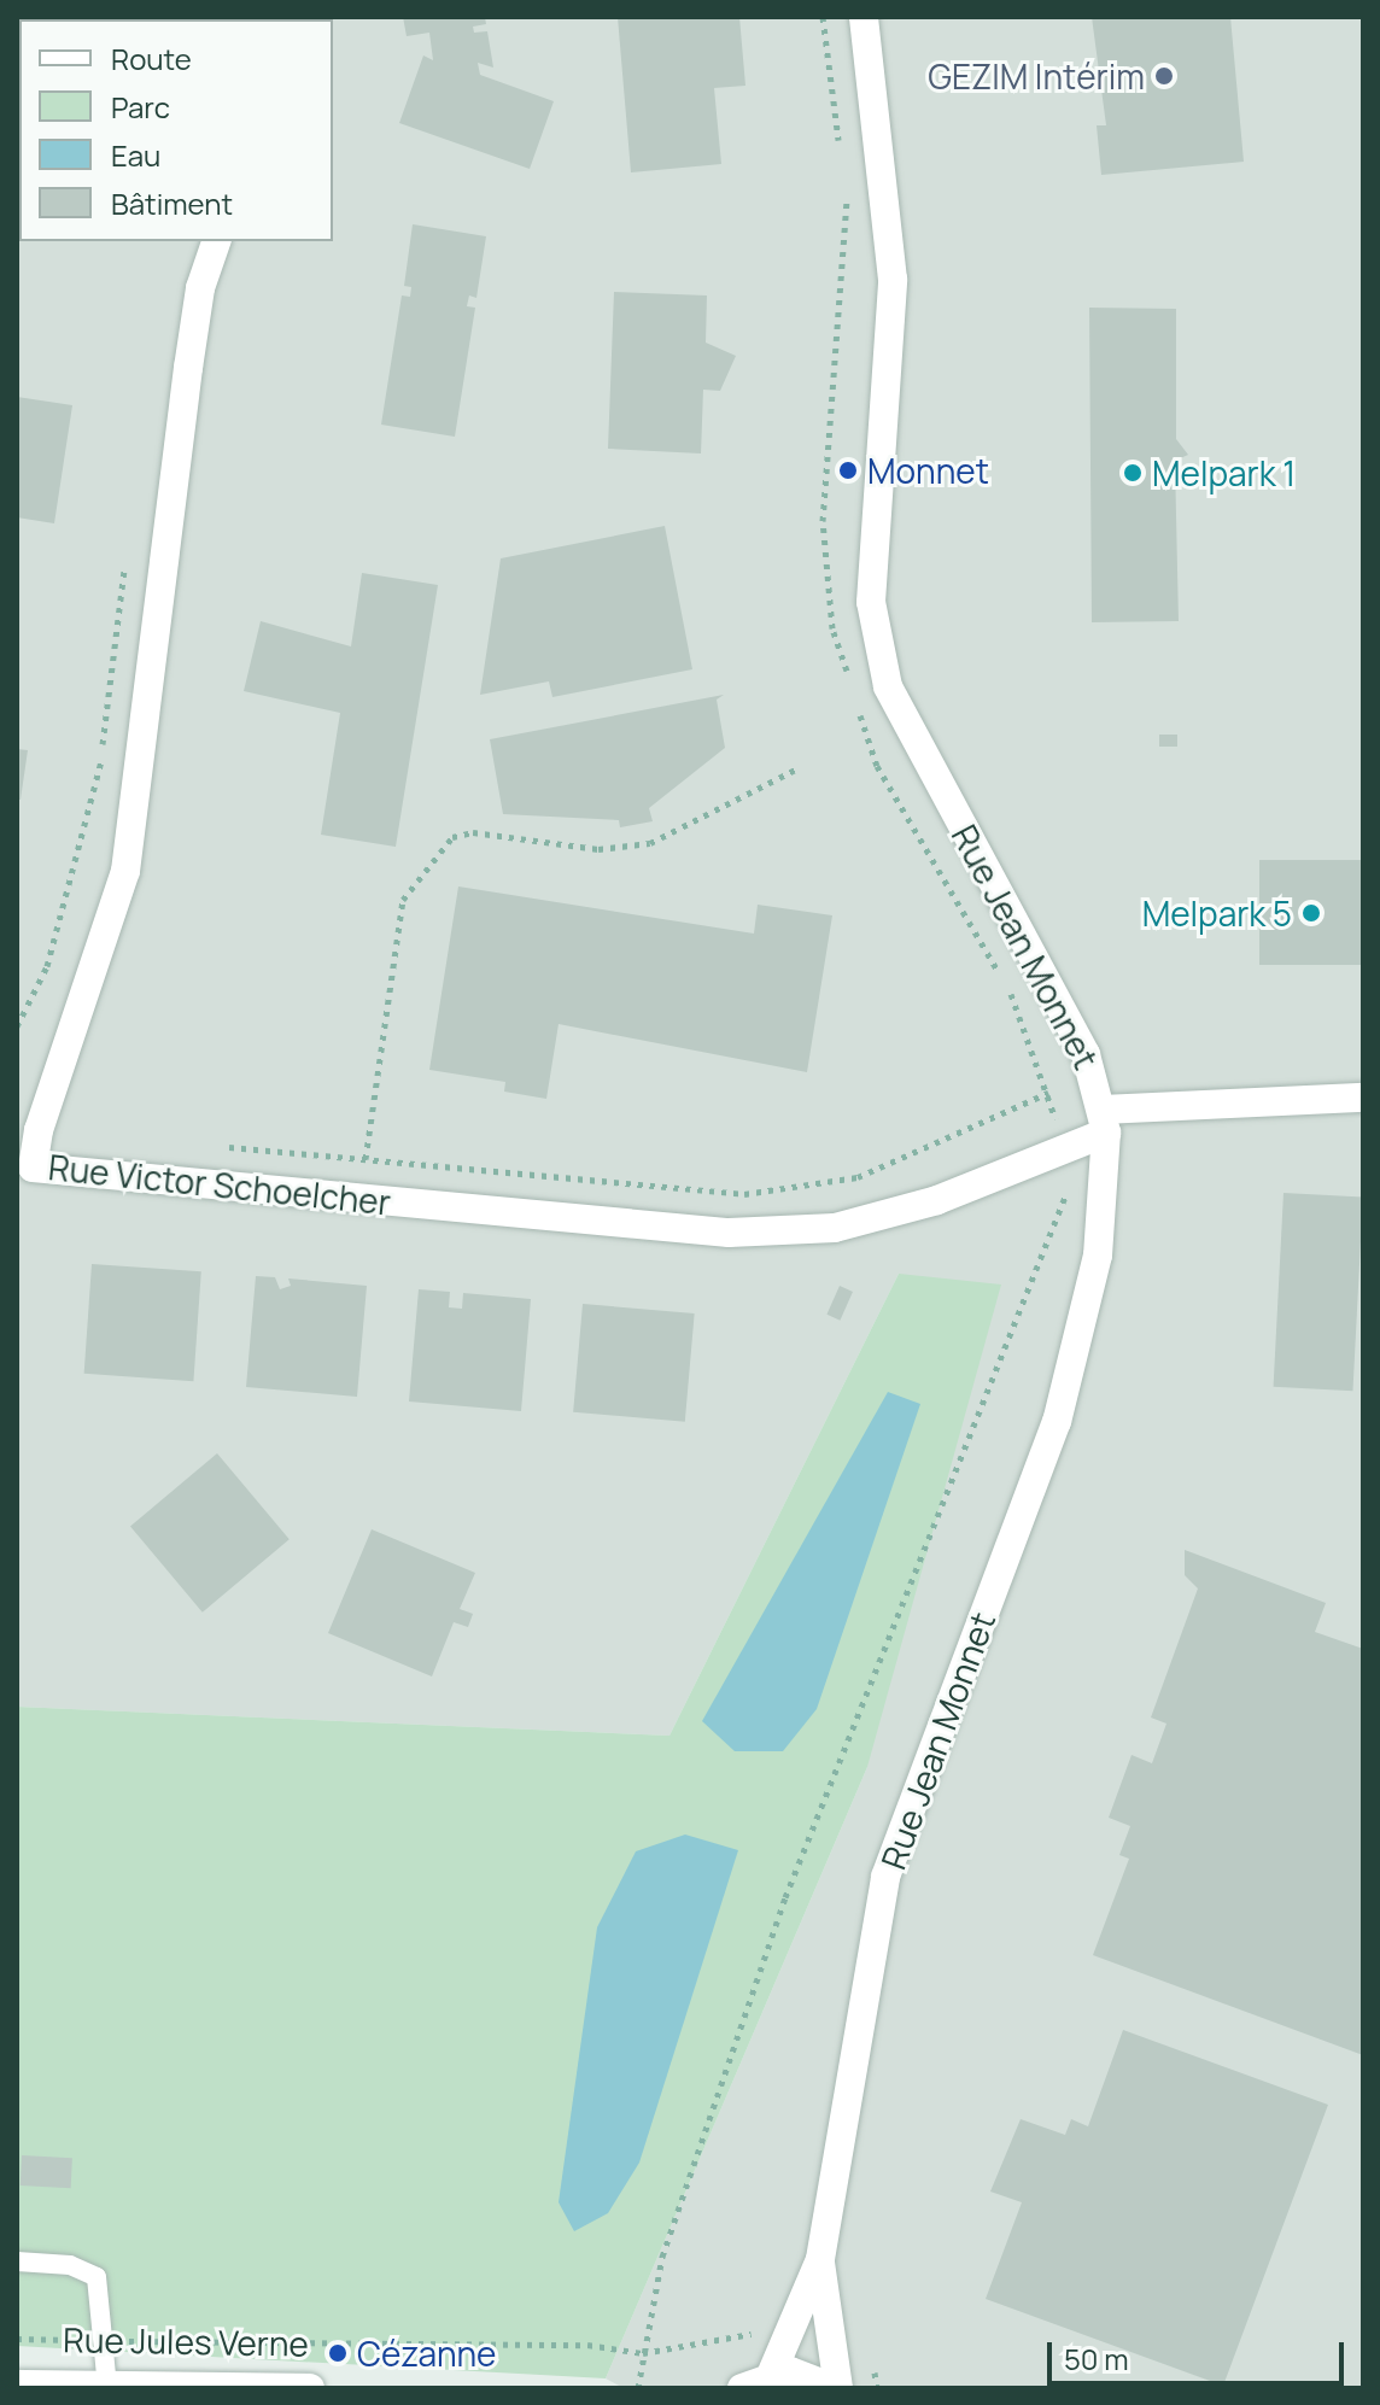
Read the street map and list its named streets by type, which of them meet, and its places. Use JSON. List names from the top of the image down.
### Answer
{
  "streets": {
    "street": ["Rue Jean Monnet", "Rue Victor Schoelcher", "Rue Jules Verne"]
  },
  "crossings": [
    ["Rue Jean Monnet", "Rue Victor Schoelcher"]
  ],
  "places": [
    "GEZIM Intérim",
    "Monnet",
    "Melpark 1",
    "Melpark 5",
    "Cézanne"
  ],
  "legend": [
    "Route",
    "Parc",
    "Eau",
    "Bâtiment"
  ],
  "scale_bar": "50 m"
}
